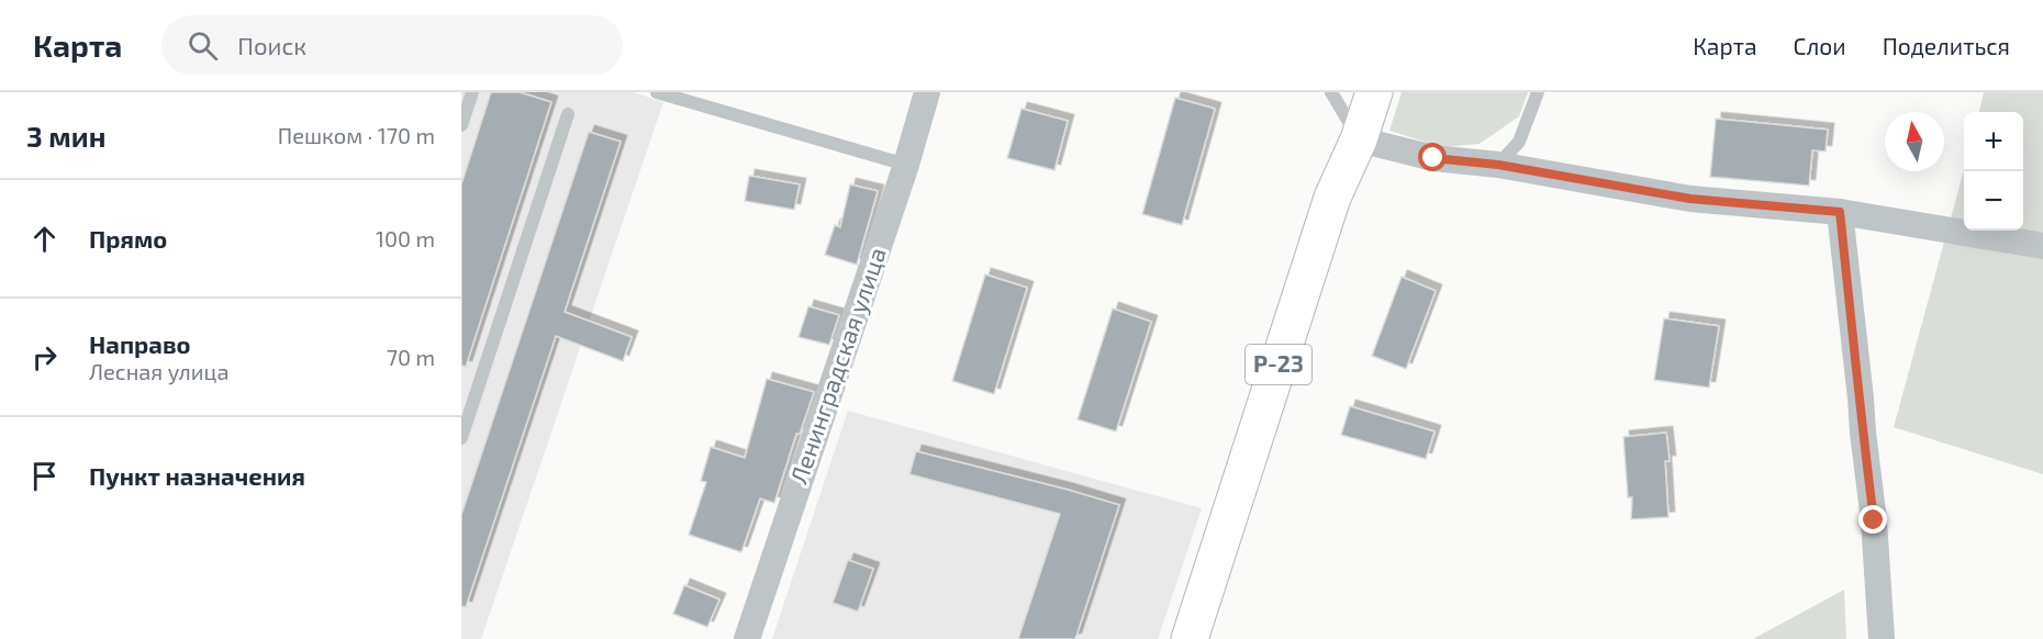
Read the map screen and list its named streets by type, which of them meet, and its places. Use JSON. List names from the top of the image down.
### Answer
{
  "streets": {
    "highway": ["Р-23"],
    "street": ["Ленинградская улица"]
  },
  "north": "top",
  "page": {
    "header": "Карта",
    "search": "Поиск",
    "nav": ["Карта", "Слои", "Поделиться"],
    "heading": ["3 мин", "Пешком · 170 m"],
    "map_buttons": ["+", "−"],
    "list": [
      ["Прямо", "100 m"],
      ["Направо", "Лесная улица", "70 m"],
      "Пункт назначения"
    ]
  }
}
